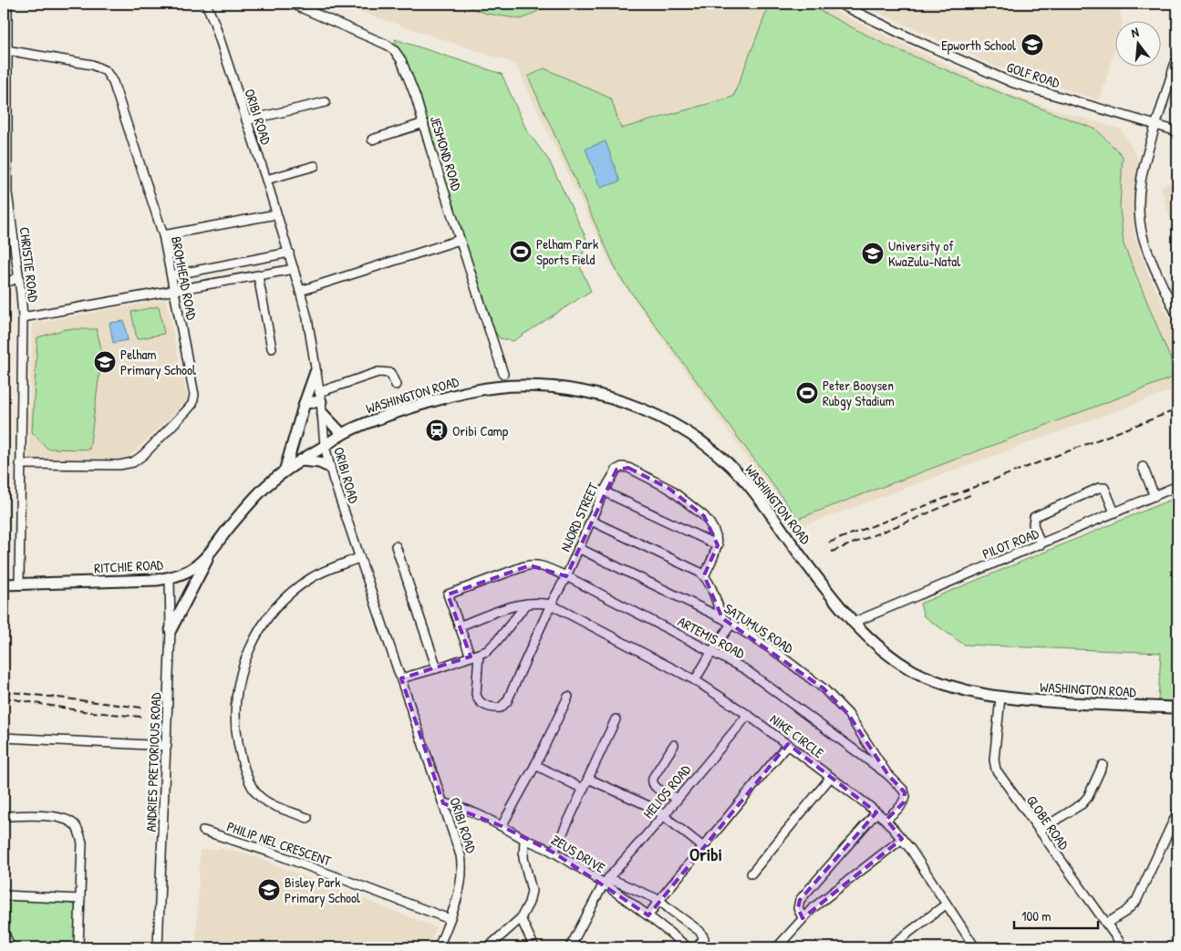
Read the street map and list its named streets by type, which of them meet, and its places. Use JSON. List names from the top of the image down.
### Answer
{
  "streets": {
    "main road": ["WASHINGTON ROAD", "RITCHIE ROAD"],
    "street": [
      "GOLF ROAD",
      "ORIBI ROAD",
      "JESMOND ROAD",
      "CHRISTIE ROAD",
      "BROMHEAD ROAD",
      "NJORD STREET",
      "PILOT ROAD",
      "SATUMUS ROAD",
      "ARTEMIS ROAD",
      "NIKE CIRCLE",
      "ANDRIES PRETORIOUS ROAD",
      "HELIOS ROAD",
      "GLOBE ROAD",
      "PHILIP NEL CRESCENT",
      "ZEUS DRIVE"
    ]
  },
  "crossings": [
    ["ORIBI ROAD", "WASHINGTON ROAD"],
    ["ORIBI ROAD", "PHILIP NEL CRESCENT"],
    ["ORIBI ROAD", "ZEUS DRIVE"],
    ["CHRISTIE ROAD", "BROMHEAD ROAD"],
    ["CHRISTIE ROAD", "RITCHIE ROAD"],
    ["WASHINGTON ROAD", "PILOT ROAD"],
    ["WASHINGTON ROAD", "RITCHIE ROAD"],
    ["WASHINGTON ROAD", "GLOBE ROAD"],
    ["NJORD STREET", "SATUMUS ROAD"],
    ["NJORD STREET", "ARTEMIS ROAD"],
    ["NJORD STREET", "NIKE CIRCLE"],
    ["RITCHIE ROAD", "ANDRIES PRETORIOUS ROAD"],
    ["SATUMUS ROAD", "ARTEMIS ROAD"],
    ["ARTEMIS ROAD", "NIKE CIRCLE"],
    ["NIKE CIRCLE", "HELIOS ROAD"],
    ["HELIOS ROAD", "ZEUS DRIVE"]
  ],
  "districts": ["Oribi"],
  "places": {
    "school or university": [
      "Epworth School",
      "University of KwaZulu-Natal",
      "Pelham Primary School",
      "Bisley Park Primary School"
    ],
    "sports": ["Pelham Park Sports Field", "Peter Booysen Rubgy Stadium"],
    "station": ["Oribi Camp"]
  },
  "scale_bar": "100 m",
  "north": "top"
}
